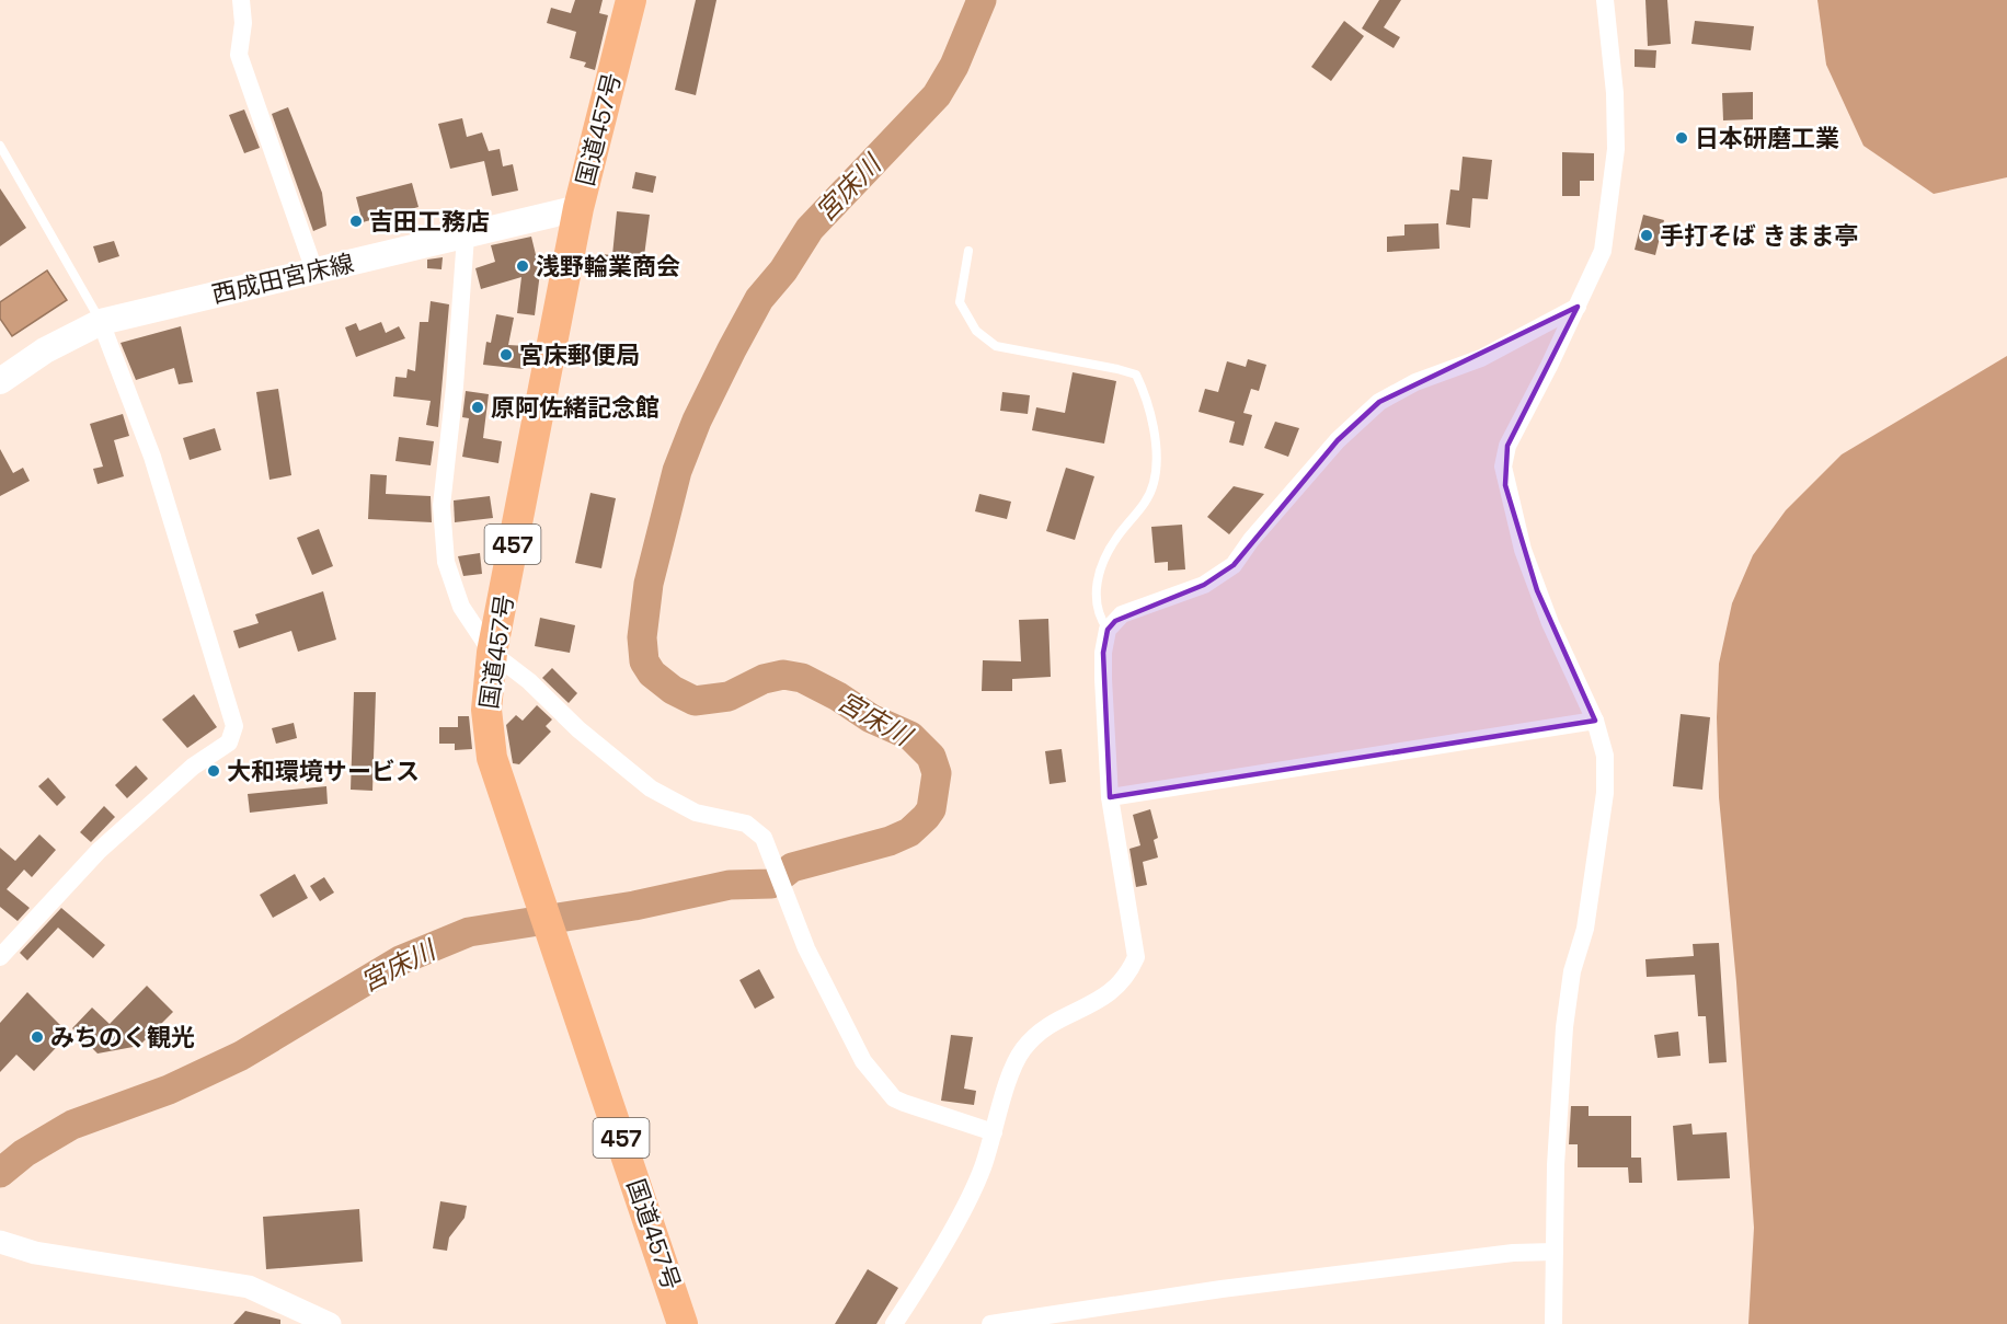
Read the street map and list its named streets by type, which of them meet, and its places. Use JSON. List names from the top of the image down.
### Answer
{
  "streets": {
    "highway": ["国道457号", "457"],
    "main road": ["西成田宮床線"]
  },
  "crossings": [
    ["国道457号", "西成田宮床線"]
  ],
  "water": ["宮床川"],
  "places": [
    "日本研磨工業",
    "吉田工務店",
    "手打そば きまま亭",
    "浅野輪業商会",
    "宮床郵便局",
    "原阿佐緒記念館",
    "大和環境サービス",
    "みちのく観光"
  ]
}
